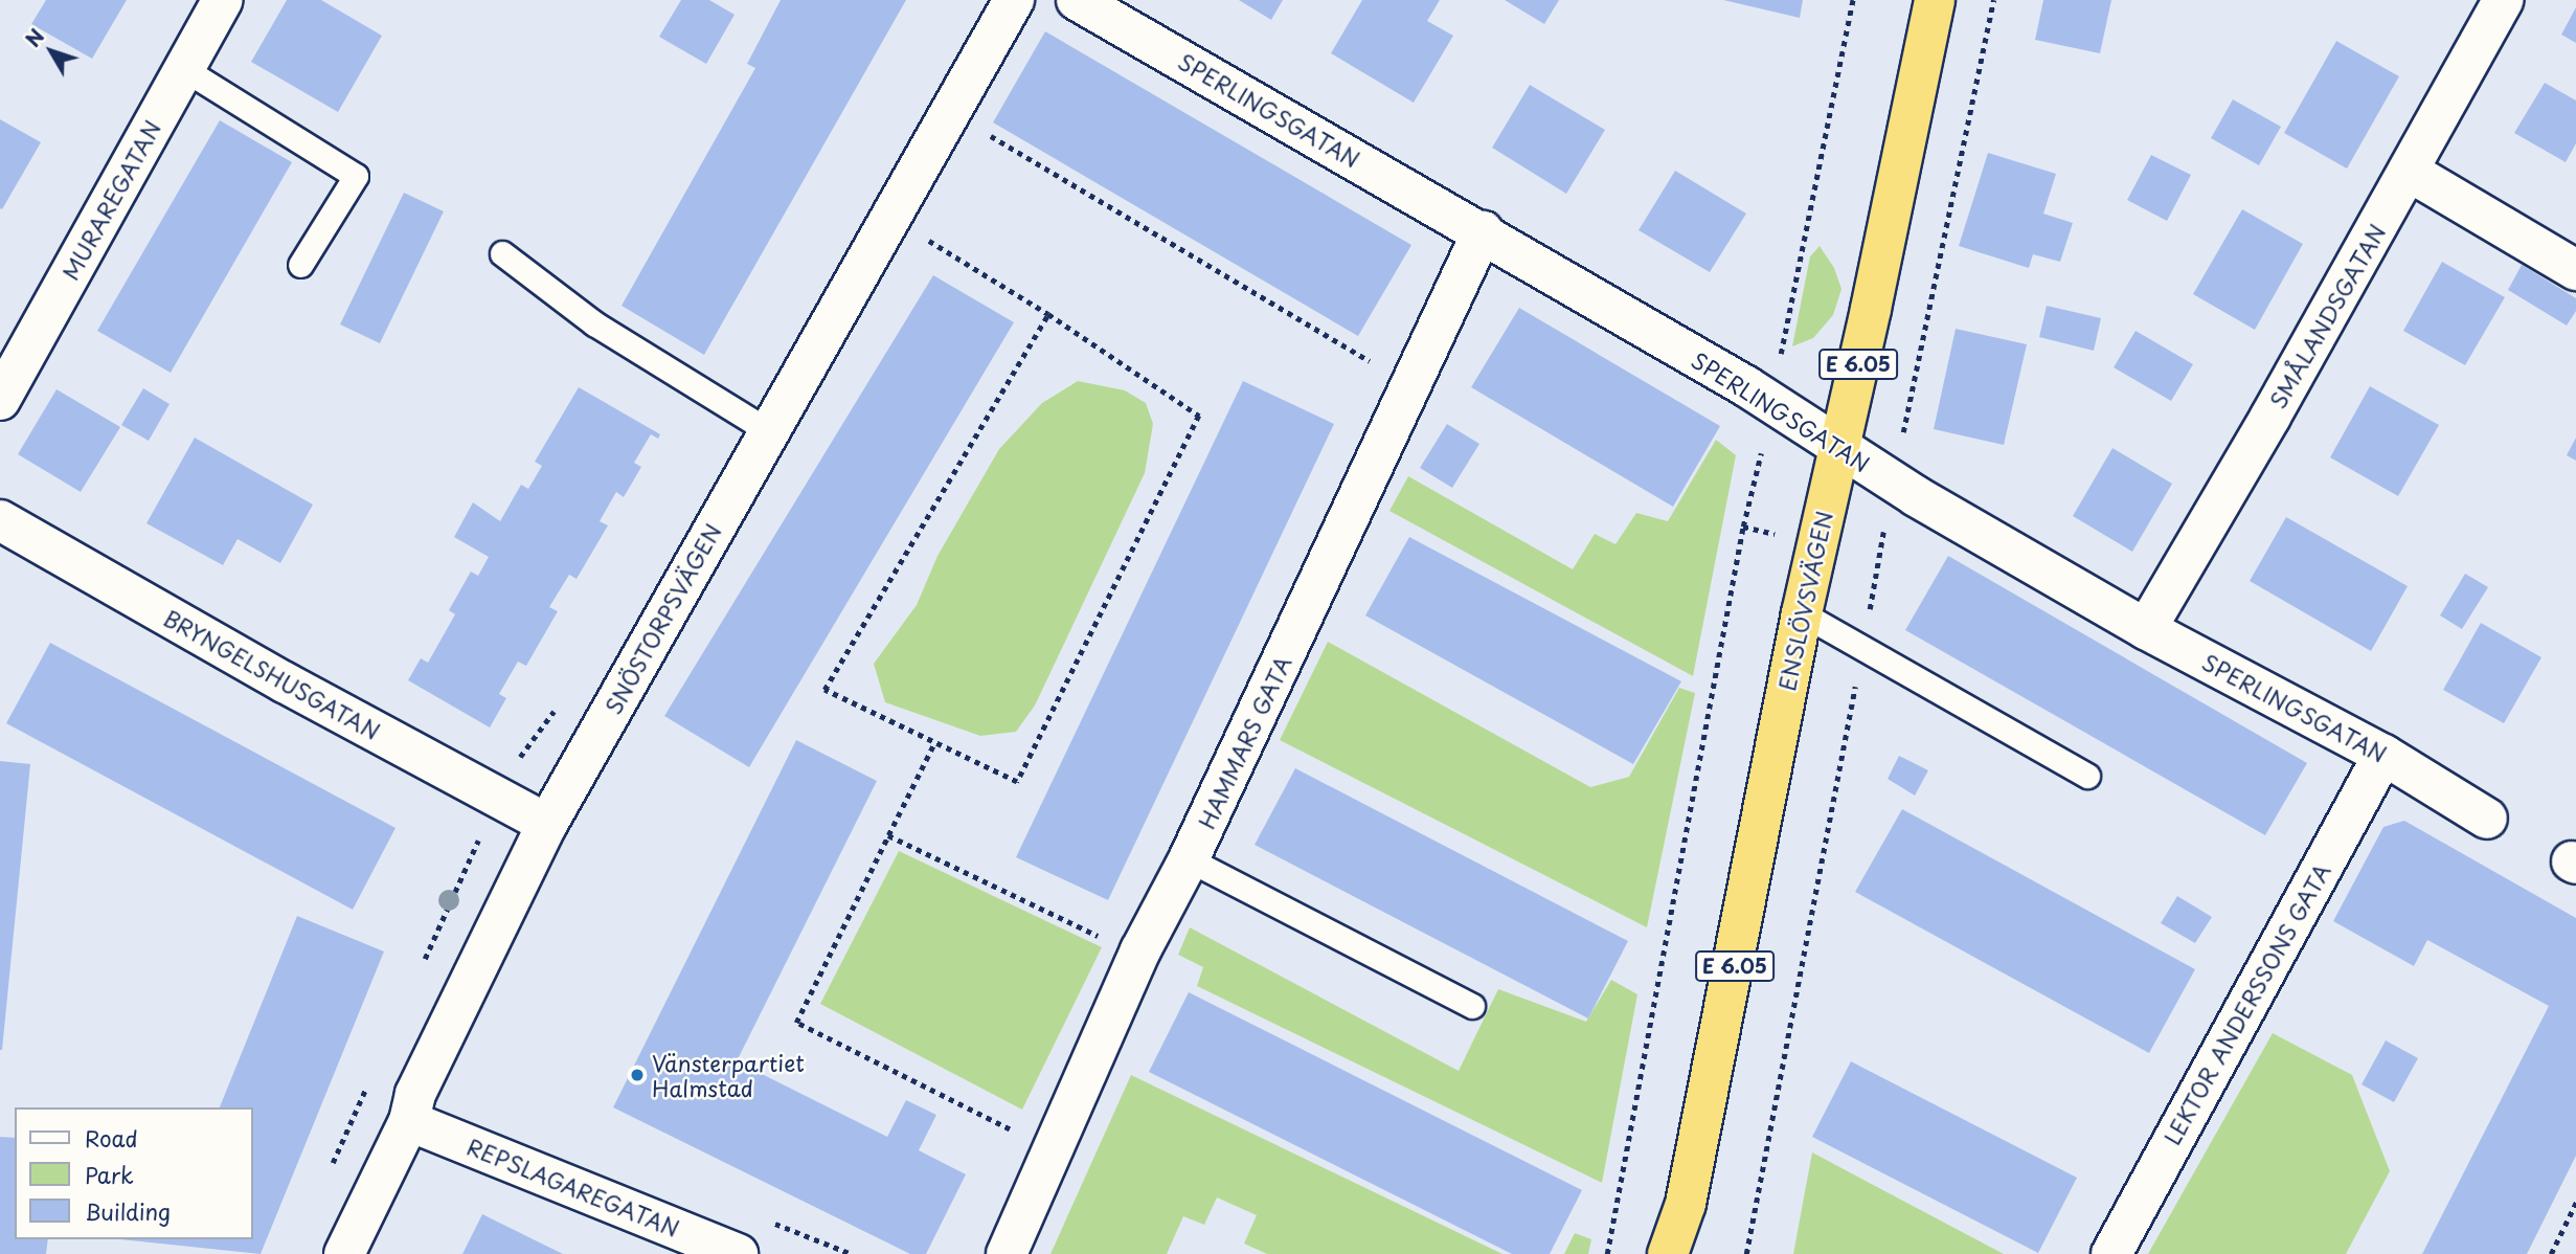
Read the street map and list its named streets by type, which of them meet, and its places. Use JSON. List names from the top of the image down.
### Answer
{
  "streets": {
    "highway": ["E 6.05", "ENSLÖVSVÄGEN"],
    "street": [
      "SPERLINGSGATAN",
      "MURAREGATAN",
      "SMÅLANDSGATAN",
      "SNÖSTORPSVÄGEN",
      "BRYNGELSHUSGATAN",
      "HAMMARS GATA",
      "LEKTOR ANDERSSONS GATA",
      "REPSLAGAREGATAN"
    ]
  },
  "crossings": [
    ["SPERLINGSGATAN", "SMÅLANDSGATAN"],
    ["SPERLINGSGATAN", "ENSLÖVSVÄGEN"],
    ["SPERLINGSGATAN", "HAMMARS GATA"],
    ["SPERLINGSGATAN", "LEKTOR ANDERSSONS GATA"],
    ["SNÖSTORPSVÄGEN", "BRYNGELSHUSGATAN"],
    ["SNÖSTORPSVÄGEN", "REPSLAGAREGATAN"]
  ],
  "places": ["Vänsterpartiet Halmstad"],
  "legend": ["Road", "Park", "Building"],
  "north": "top left"
}
